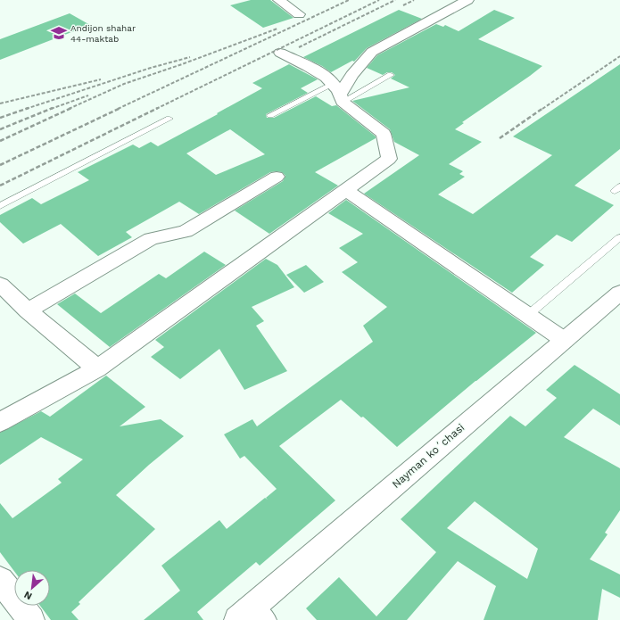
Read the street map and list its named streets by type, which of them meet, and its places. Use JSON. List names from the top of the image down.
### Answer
{
  "streets": {
    "street": ["Nayman koʻchasi"]
  },
  "places": {
    "school or university": ["Andijon shahar 44-maktab"]
  },
  "north": "bottom left"
}
